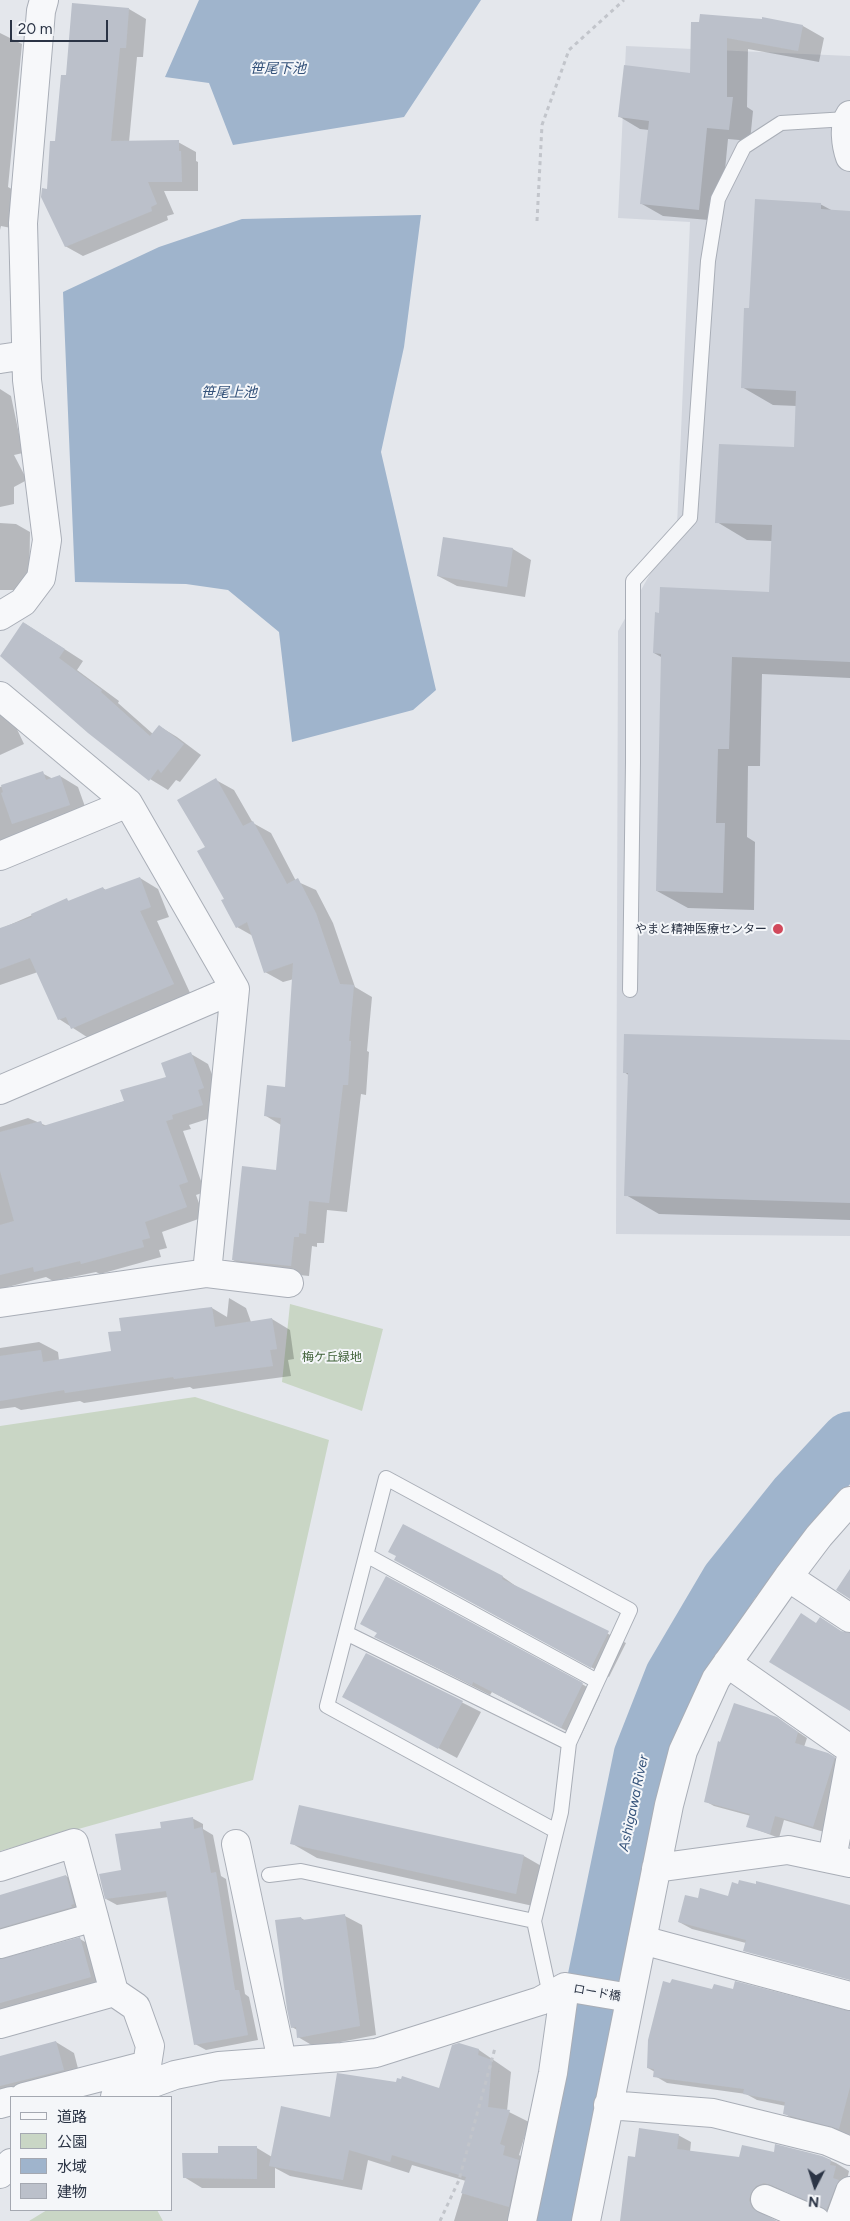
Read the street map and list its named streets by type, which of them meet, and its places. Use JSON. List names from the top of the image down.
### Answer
{
  "streets": {
    "street": ["ロード橋"]
  },
  "water": ["笹尾下池", "笹尾上池", "Ashigawa River"],
  "parks": ["梅ケ丘緑地"],
  "places": ["やまと精神医療センター"],
  "legend": [
    "道路",
    "公園",
    "水域",
    "建物"
  ],
  "scale_bar": "20 m",
  "north": "bottom"
}
